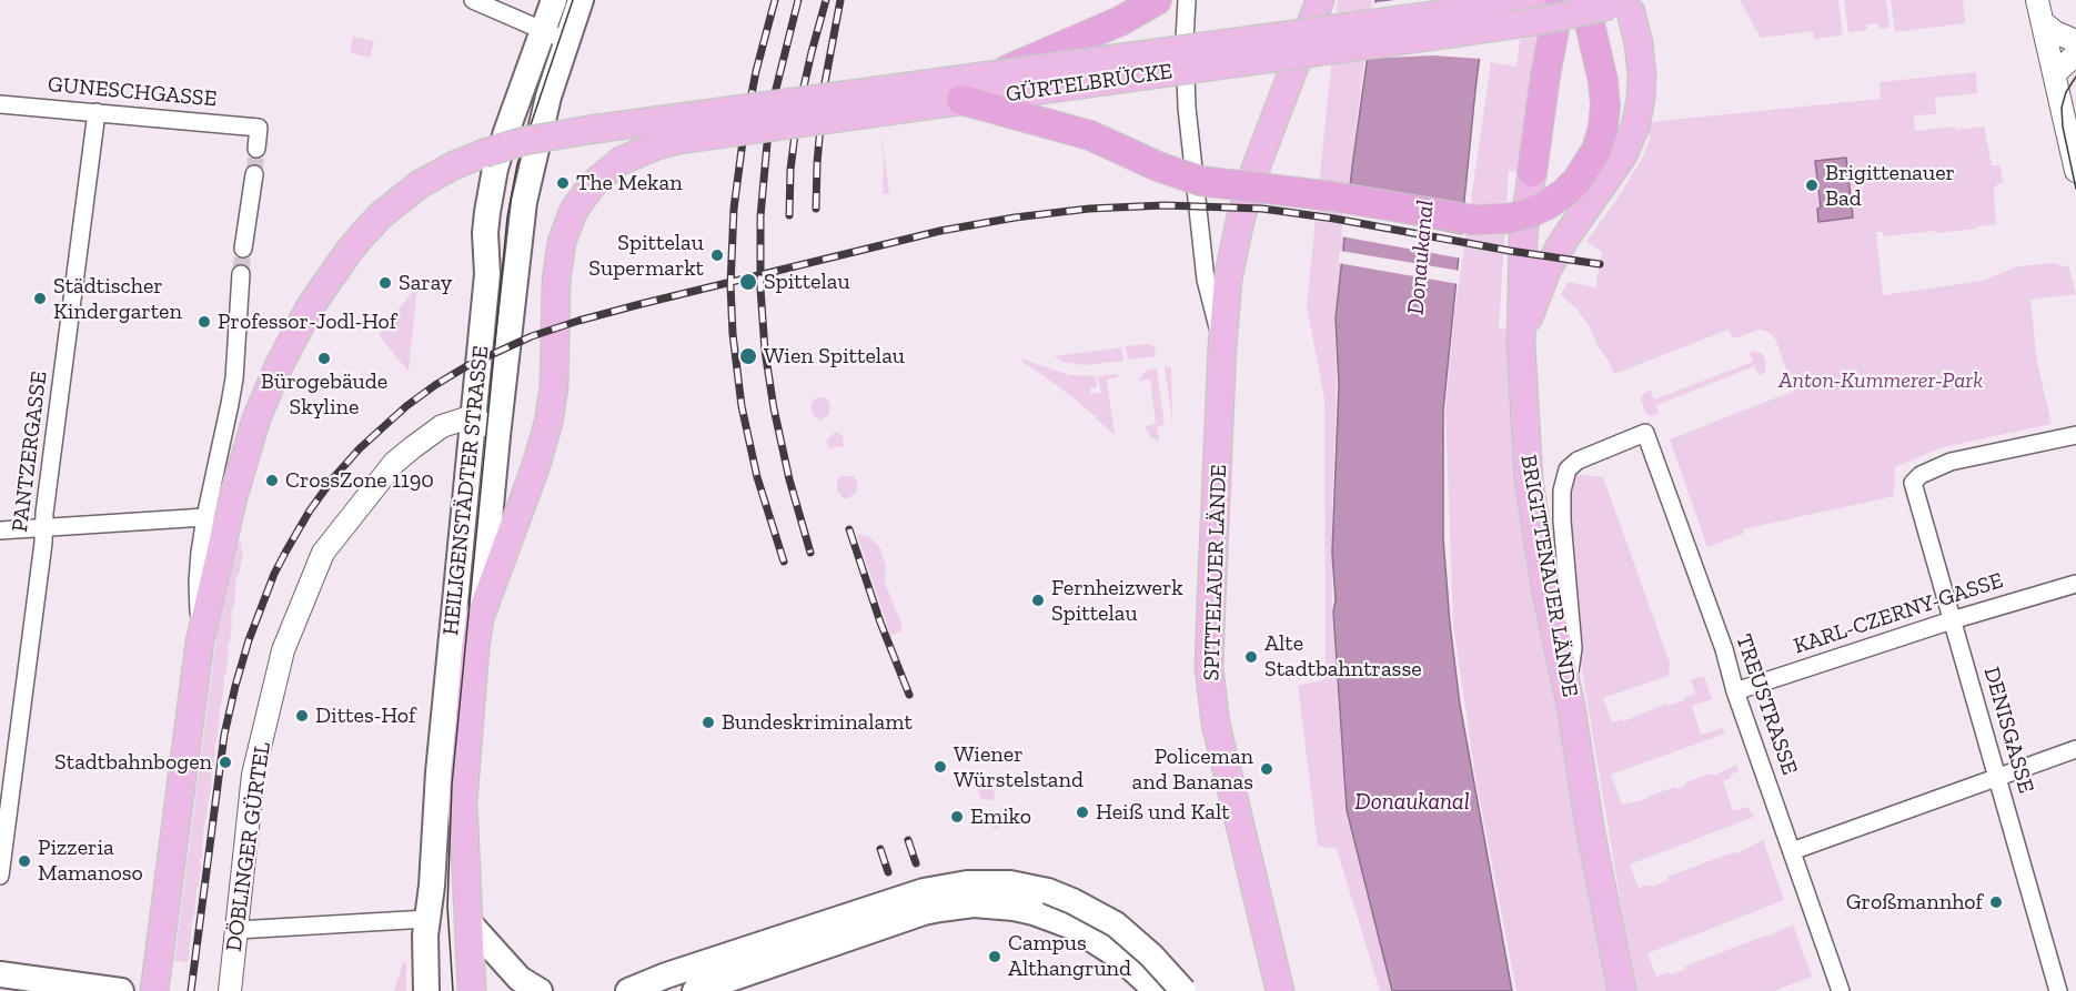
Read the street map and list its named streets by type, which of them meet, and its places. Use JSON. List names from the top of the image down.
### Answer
{
  "streets": {
    "highway": ["BRIGITTENAUER LÄNDE"],
    "main road": ["GÜRTELBRÜCKE", "HEILIGENSTÄDTER STRASSE", "SPITTELAUER LÄNDE"],
    "street": [
      "GUNESCHGASSE",
      "PANTZERGASSE",
      "KARL-CZERNY-GASSE",
      "TREUSTRASSE",
      "DENISGASSE",
      "DÖBLINGER GÜRTEL"
    ]
  },
  "crossings": [
    ["GÜRTELBRÜCKE", "HEILIGENSTÄDTER STRASSE"],
    ["GUNESCHGASSE", "PANTZERGASSE"],
    ["HEILIGENSTÄDTER STRASSE", "DÖBLINGER GÜRTEL"],
    ["BRIGITTENAUER LÄNDE", "TREUSTRASSE"],
    ["KARL-CZERNY-GASSE", "TREUSTRASSE"],
    ["KARL-CZERNY-GASSE", "DENISGASSE"]
  ],
  "water": ["Donaukanal"],
  "parks": ["Anton-Kummerer-Park"],
  "places": [
    "The Mekan",
    "Brigittenauer Bad",
    "Spittelau Supermarkt",
    "Spittelau",
    "Saray",
    "Städtischer Kindergarten",
    "Professor-Jodl-Hof",
    "Wien Spittelau",
    "Bürogebäude Skyline",
    "CrossZone 1190",
    "Fernheizwerk Spittelau",
    "Alte Stadtbahntrasse",
    "Dittes-Hof",
    "Bundeskriminalamt",
    "Stadtbahnbogen",
    "Wiener Würstelstand",
    "Policeman and Bananas",
    "Heiß und Kalt",
    "Emiko",
    "Pizzeria Mamanoso",
    "Großmannhof",
    "Campus Althangrund"
  ]
}
